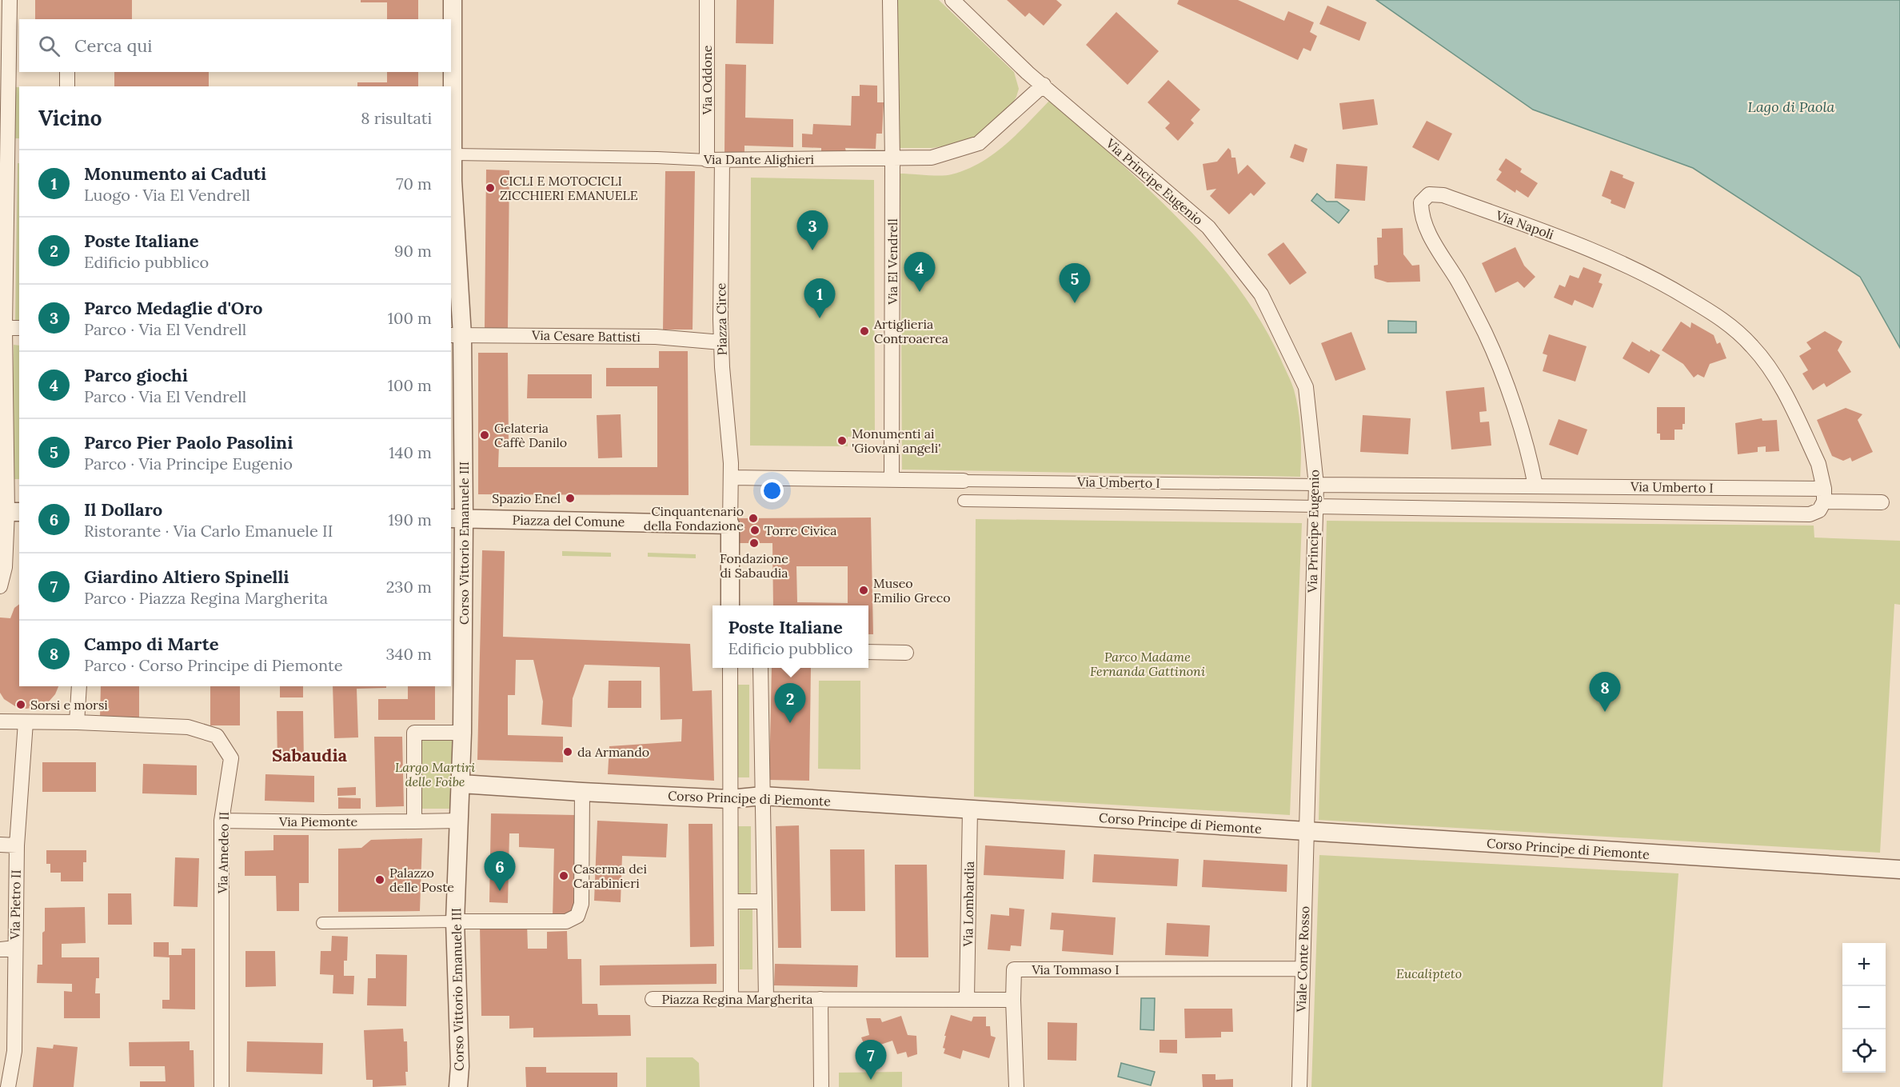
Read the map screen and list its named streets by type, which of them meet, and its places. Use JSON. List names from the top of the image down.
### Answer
{
  "streets": {
    "street": [
      "Via Oddone",
      "Via Dante Alighieri",
      "Via Principe Eugenio",
      "Via Napoli",
      "Via El Vendrell",
      "Piazza Circe",
      "Via Cesare Battisti",
      "Via Umberto I",
      "Piazza del Comune",
      "Corso Vittorio Emanuele III",
      "Corso Principe di Piemonte",
      "Via Piemonte",
      "Via Amedeo II",
      "Via Lombardia",
      "Via Pietro II",
      "Viale Conte Rosso",
      "Via Tommaso I",
      "Piazza Regina Margherita"
    ]
  },
  "crossings": [
    ["Via Oddone", "Via Dante Alighieri"],
    ["Via Dante Alighieri", "Via Principe Eugenio"],
    ["Via Dante Alighieri", "Via El Vendrell"],
    ["Via Dante Alighieri", "Piazza Circe"],
    ["Via Dante Alighieri", "Corso Vittorio Emanuele III"],
    ["Via Principe Eugenio", "Via Umberto I"],
    ["Via Principe Eugenio", "Corso Principe di Piemonte"],
    ["Via Principe Eugenio", "Viale Conte Rosso"],
    ["Via Napoli", "Via Umberto I"],
    ["Via El Vendrell", "Via Umberto I"],
    ["Piazza Circe", "Via Cesare Battisti"],
    ["Piazza Circe", "Via Umberto I"],
    ["Via Cesare Battisti", "Corso Vittorio Emanuele III"],
    ["Piazza del Comune", "Corso Vittorio Emanuele III"],
    ["Corso Vittorio Emanuele III", "Corso Principe di Piemonte"],
    ["Corso Principe di Piemonte", "Via Lombardia"],
    ["Corso Principe di Piemonte", "Viale Conte Rosso"],
    ["Via Piemonte", "Via Amedeo II"],
    ["Via Amedeo II", "Via Pietro II"],
    ["Viale Conte Rosso", "Via Tommaso I"]
  ],
  "districts": ["Sabaudia"],
  "water": ["Lago di Paola"],
  "parks": ["Parco Madame Fernanda Gattinoni", "Largo Martiri delle Foibe", "Eucalipteto"],
  "places": [
    "CICLI E MOTOCICLI ZICCHIERI EMANUELE",
    "Artiglieria Controaerea",
    "Gelateria Caffè Danilo",
    "Monumenti ai 'Giovani angeli'",
    "Spazio Enel",
    "Cinquantenario della Fondazione",
    "Torre Civica",
    "Fondazione di Sabaudia",
    "Museo Emilio Greco",
    "Sorsi e morsi",
    "da Armando",
    "Caserma dei Carabinieri",
    "Palazzo delle Poste"
  ],
  "page": {
    "search": "Cerca qui",
    "heading": ["Vicino", "8 risultati"],
    "list": [
      {
        "mark": "1",
        "name": "Monumento ai Caduti",
        "note": "Luogo · Via El Vendrell",
        "value": "70 m"
      },
      {
        "mark": "2",
        "name": "Poste Italiane",
        "note": "Edificio pubblico",
        "value": "90 m"
      },
      {
        "mark": "3",
        "name": "Parco Medaglie d'Oro",
        "note": "Parco · Via El Vendrell",
        "value": "100 m"
      },
      {
        "mark": "4",
        "name": "Parco giochi",
        "note": "Parco · Via El Vendrell",
        "value": "100 m"
      },
      {
        "mark": "5",
        "name": "Parco Pier Paolo Pasolini",
        "note": "Parco · Via Principe Eugenio",
        "value": "140 m"
      },
      {
        "mark": "6",
        "name": "Il Dollaro",
        "note": "Ristorante · Via Carlo Emanuele II",
        "value": "190 m"
      },
      {
        "mark": "7",
        "name": "Giardino Altiero Spinelli",
        "note": "Parco · Piazza Regina Margherita",
        "value": "230 m"
      },
      {
        "mark": "8",
        "name": "Campo di Marte",
        "note": "Parco · Corso Principe di Piemonte",
        "value": "340 m"
      }
    ],
    "pins": [
      "3",
      "4",
      "5",
      "1",
      "8",
      "2",
      "6",
      "7"
    ],
    "popup": ["Poste Italiane", "Edificio pubblico"],
    "map_buttons": ["+", "−"]
  }
}
